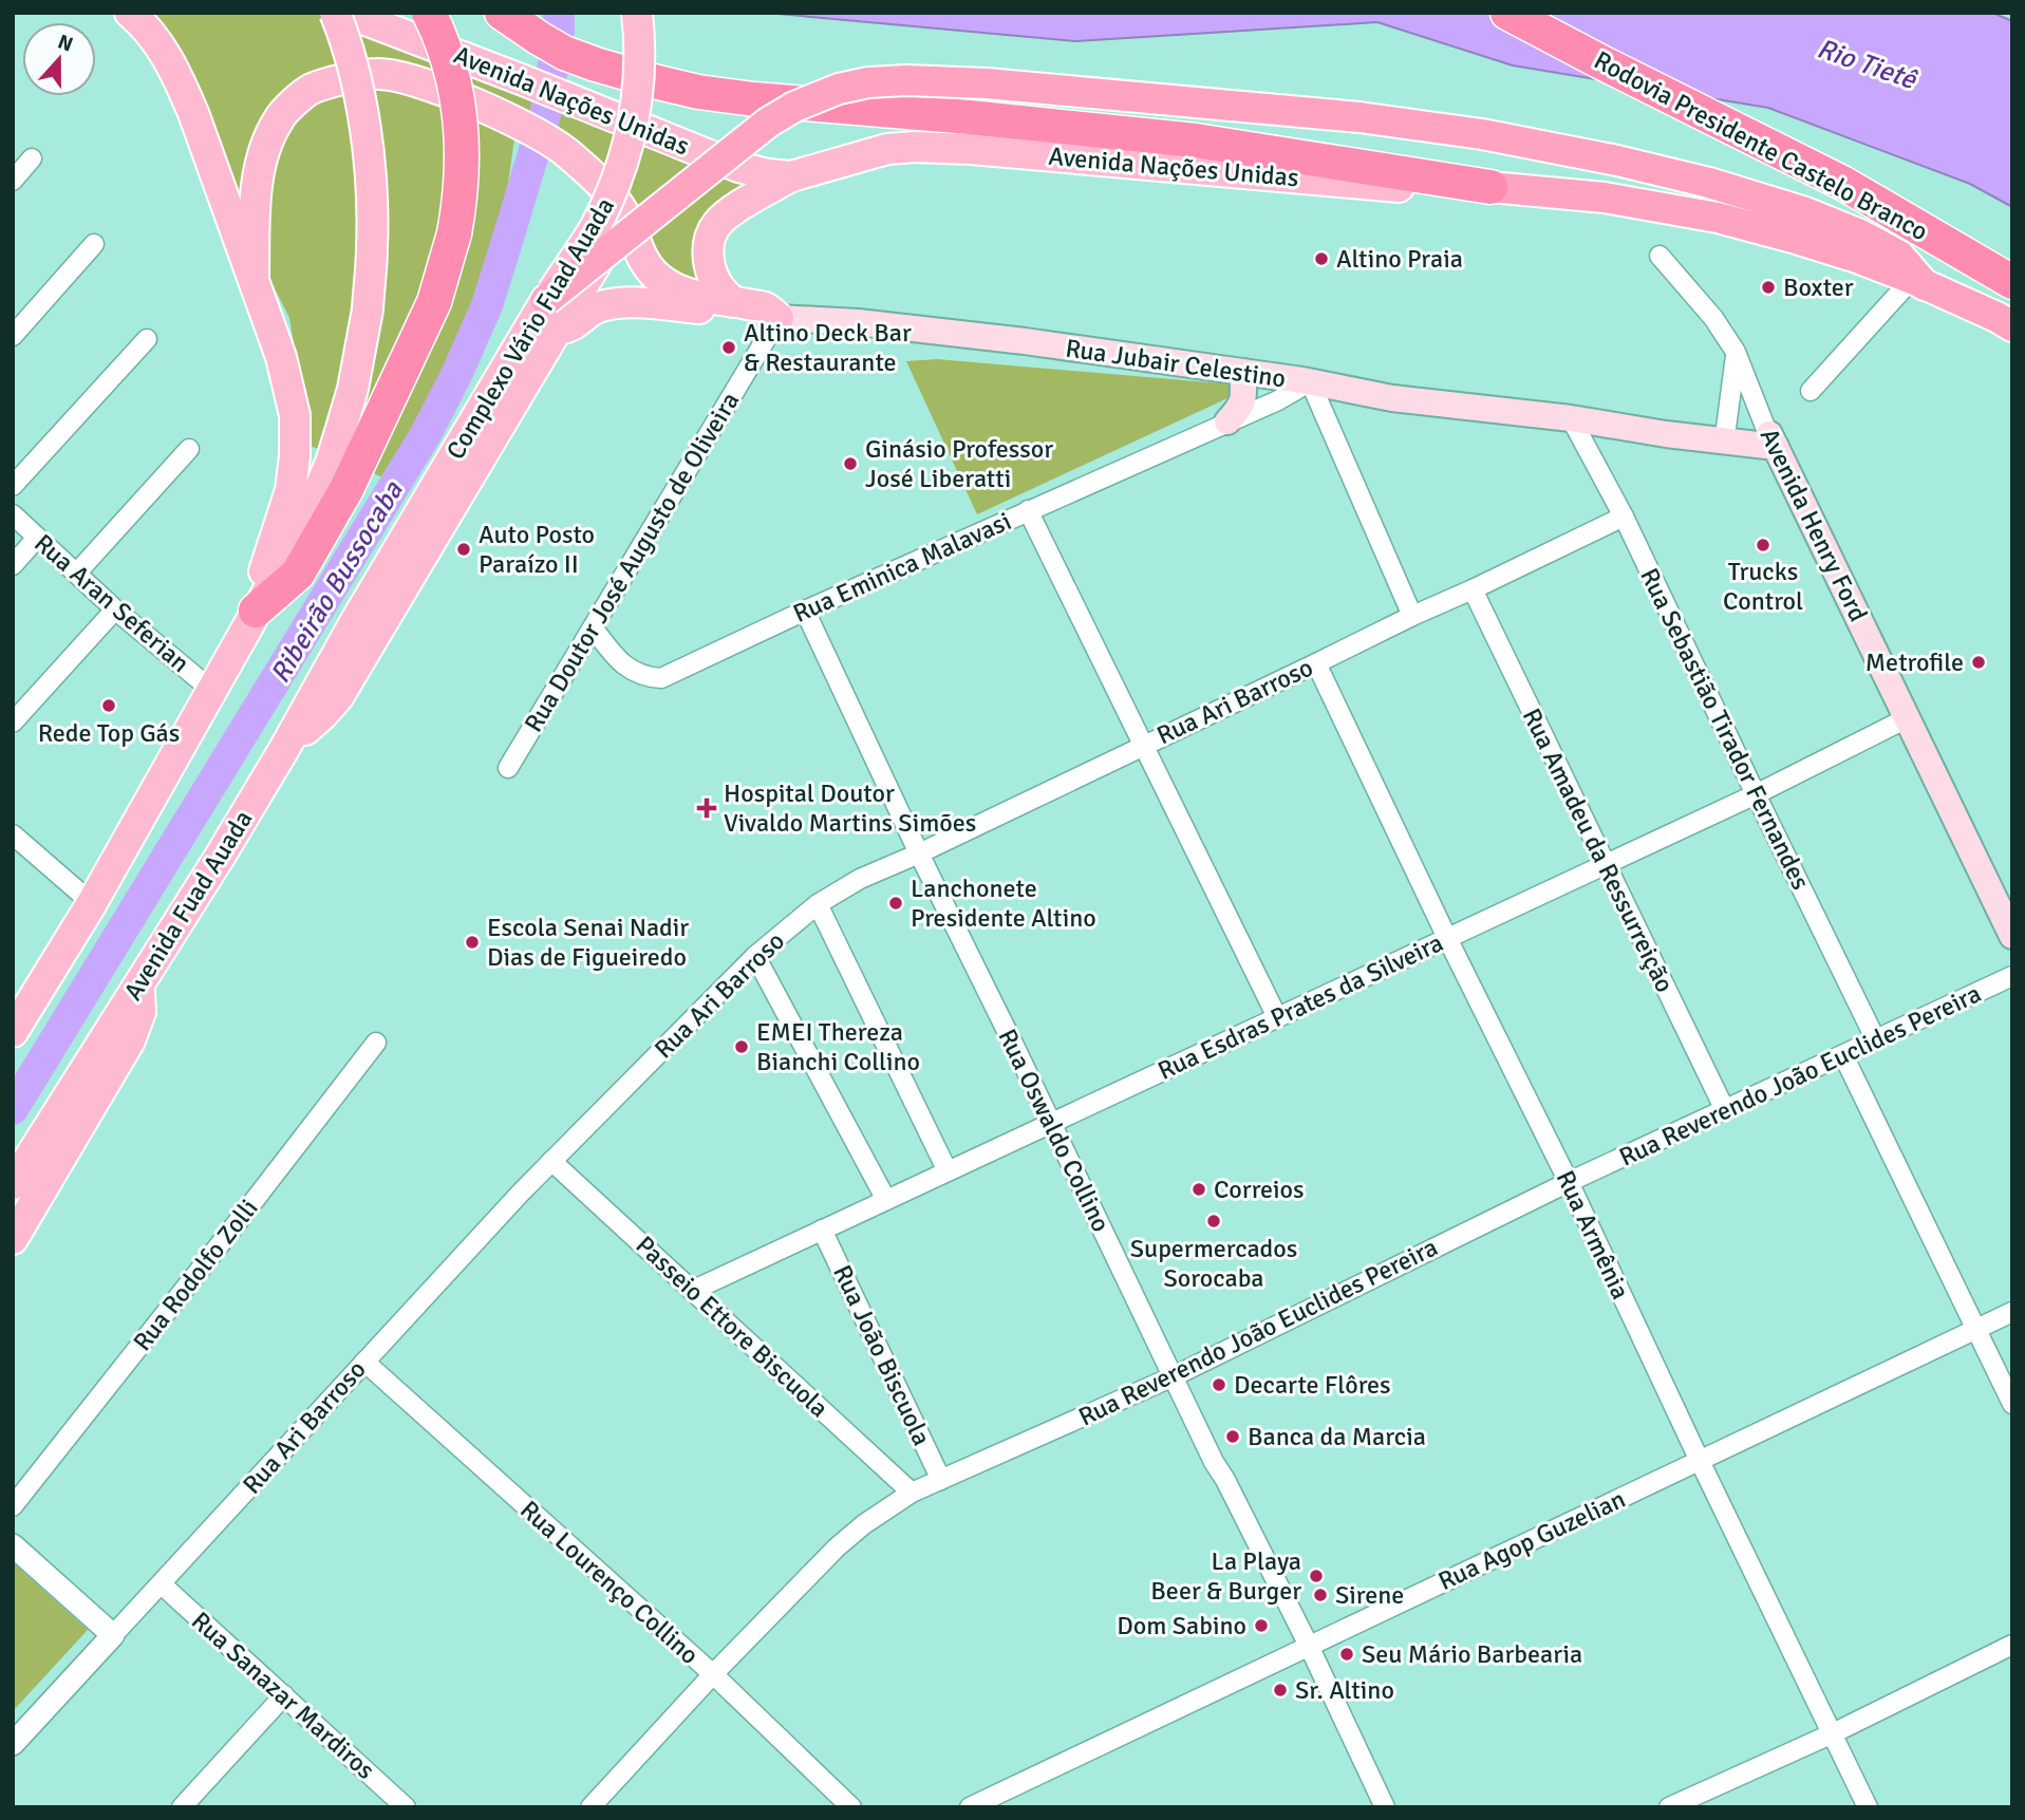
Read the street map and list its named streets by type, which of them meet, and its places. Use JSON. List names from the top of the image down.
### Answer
{
  "streets": {
    "highway": ["Avenida Nações Unidas", "Rodovia Presidente Castelo Branco"],
    "main road": [
      "Complexo Vário Fuad Auada",
      "Rua Jubair Celestino",
      "Avenida Henry Ford",
      "Avenida Fuad Auada"
    ],
    "street": [
      "Rua Doutor José Augusto de Oliveira",
      "Rua Eminica Malavasi",
      "Rua Aran Seferian",
      "Rua Ari Barroso",
      "Rua Sebastião Tirador Fernandes",
      "Rua Amadeu da Ressurreição",
      "Rua Esdras Prates da Silveira",
      "Rua Reverendo João Euclides Pereira",
      "Rua Oswaldo Collino",
      "Rua Armênia",
      "Rua Rodolfo Zolli",
      "Passeio Ettore Biscuola",
      "Rua João Biscuola",
      "Rua Agop Guzelian",
      "Rua Lourenço Collino",
      "Rua Sanazar Mardiros"
    ]
  },
  "crossings": [
    ["Complexo Vário Fuad Auada", "Avenida Fuad Auada"],
    ["Rua Jubair Celestino", "Avenida Henry Ford"],
    ["Rua Jubair Celestino", "Rua Doutor José Augusto de Oliveira"],
    ["Rua Jubair Celestino", "Rua Eminica Malavasi"],
    ["Rua Jubair Celestino", "Rua Sebastião Tirador Fernandes"],
    ["Avenida Henry Ford", "Rua Esdras Prates da Silveira"],
    ["Rua Doutor José Augusto de Oliveira", "Rua Eminica Malavasi"],
    ["Rua Eminica Malavasi", "Rua Oswaldo Collino"],
    ["Rua Ari Barroso", "Rua Sebastião Tirador Fernandes"],
    ["Rua Ari Barroso", "Rua Amadeu da Ressurreição"],
    ["Rua Ari Barroso", "Rua Oswaldo Collino"],
    ["Rua Ari Barroso", "Rua Armênia"],
    ["Rua Ari Barroso", "Passeio Ettore Biscuola"],
    ["Rua Ari Barroso", "Rua Lourenço Collino"],
    ["Rua Ari Barroso", "Rua Sanazar Mardiros"],
    ["Rua Sebastião Tirador Fernandes", "Rua Esdras Prates da Silveira"],
    ["Rua Sebastião Tirador Fernandes", "Rua Reverendo João Euclides Pereira"],
    ["Rua Amadeu da Ressurreição", "Rua Esdras Prates da Silveira"],
    ["Rua Amadeu da Ressurreição", "Rua Reverendo João Euclides Pereira"],
    ["Rua Esdras Prates da Silveira", "Rua Oswaldo Collino"],
    ["Rua Esdras Prates da Silveira", "Rua Armênia"],
    ["Rua Esdras Prates da Silveira", "Passeio Ettore Biscuola"],
    ["Rua Esdras Prates da Silveira", "Rua João Biscuola"],
    ["Rua Reverendo João Euclides Pereira", "Rua Oswaldo Collino"],
    ["Rua Reverendo João Euclides Pereira", "Rua Armênia"],
    ["Rua Reverendo João Euclides Pereira", "Passeio Ettore Biscuola"],
    ["Rua Reverendo João Euclides Pereira", "Rua João Biscuola"],
    ["Rua Reverendo João Euclides Pereira", "Rua Lourenço Collino"],
    ["Rua Oswaldo Collino", "Rua Agop Guzelian"],
    ["Rua Armênia", "Rua Agop Guzelian"]
  ],
  "water": ["Rio Tietê", "Ribeirão Bussocaba"],
  "places": {
    "other": [
      "Altino Praia",
      "Boxter",
      "Altino Deck Bar & Restaurante",
      "Ginásio Professor José Liberatti",
      "Trucks Control",
      "Auto Posto Paraízo II",
      "Metrofile",
      "Rede Top Gás",
      "Lanchonete Presidente Altino",
      "Escola Senai Nadir Dias de Figueiredo",
      "EMEI Thereza Bianchi Collino",
      "Correios",
      "Supermercados Sorocaba",
      "Decarte Flôres",
      "Banca da Marcia",
      "La Playa Beer & Burger",
      "Sirene",
      "Dom Sabino",
      "Seu Mário Barbearia",
      "Sr. Altino"
    ],
    "health": ["Hospital Doutor Vivaldo Martins Simões"]
  },
  "north": "top"
}
